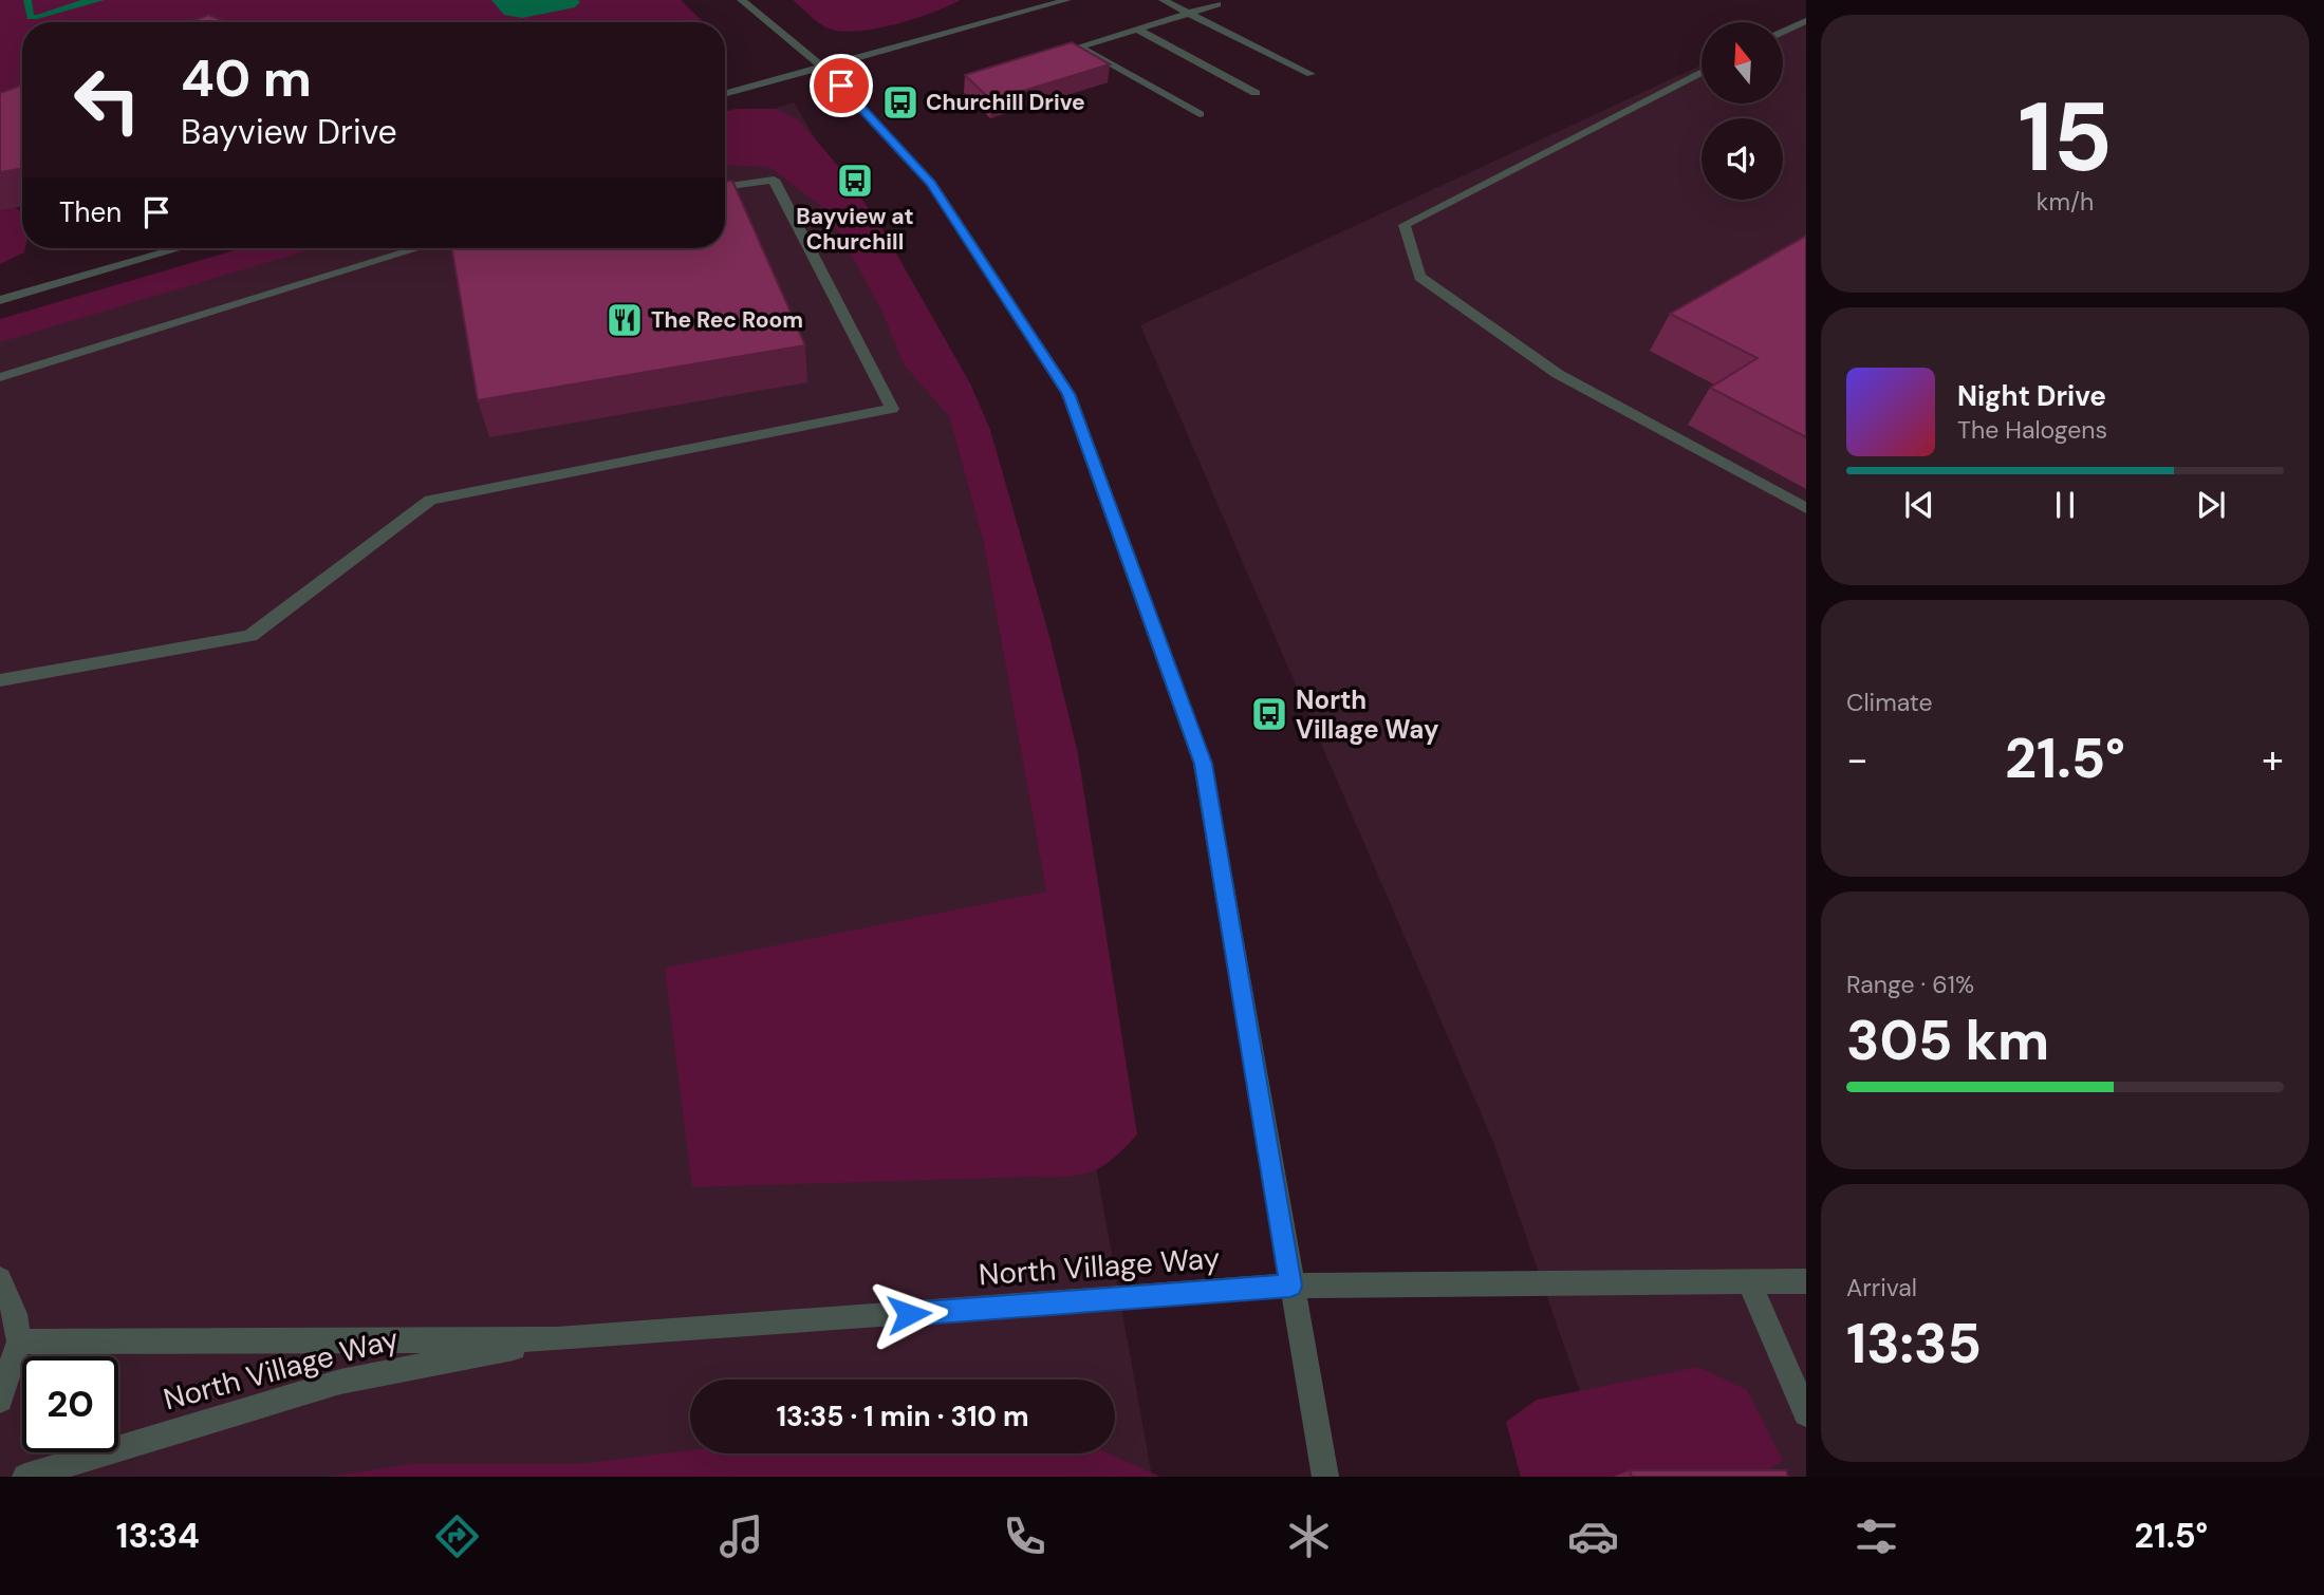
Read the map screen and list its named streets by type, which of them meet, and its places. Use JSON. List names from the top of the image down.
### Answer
{
  "streets": {
    "street": ["North Village Way"]
  },
  "places": {
    "bus stop": ["Churchill Drive", "Bayview at Churchill", "North Village Way"],
    "restaurant": ["The Rec Room"]
  },
  "north": "top",
  "page": {
    "tile": [
      ["15", "km/h"],
      "Climate",
      ["Range · 61%", "305 km"],
      ["Arrival", "13:35"]
    ],
    "turn": ["40 m", "Bayview Drive"],
    "then": "Then",
    "song": ["Night Drive", "The Halogens"],
    "heat": ["−", "21.5°", "+"],
    "limit": "20",
    "trip": "13:35 · 1 min · 310 m",
    "tabs": ["13:34", "21.5°"]
  }
}
